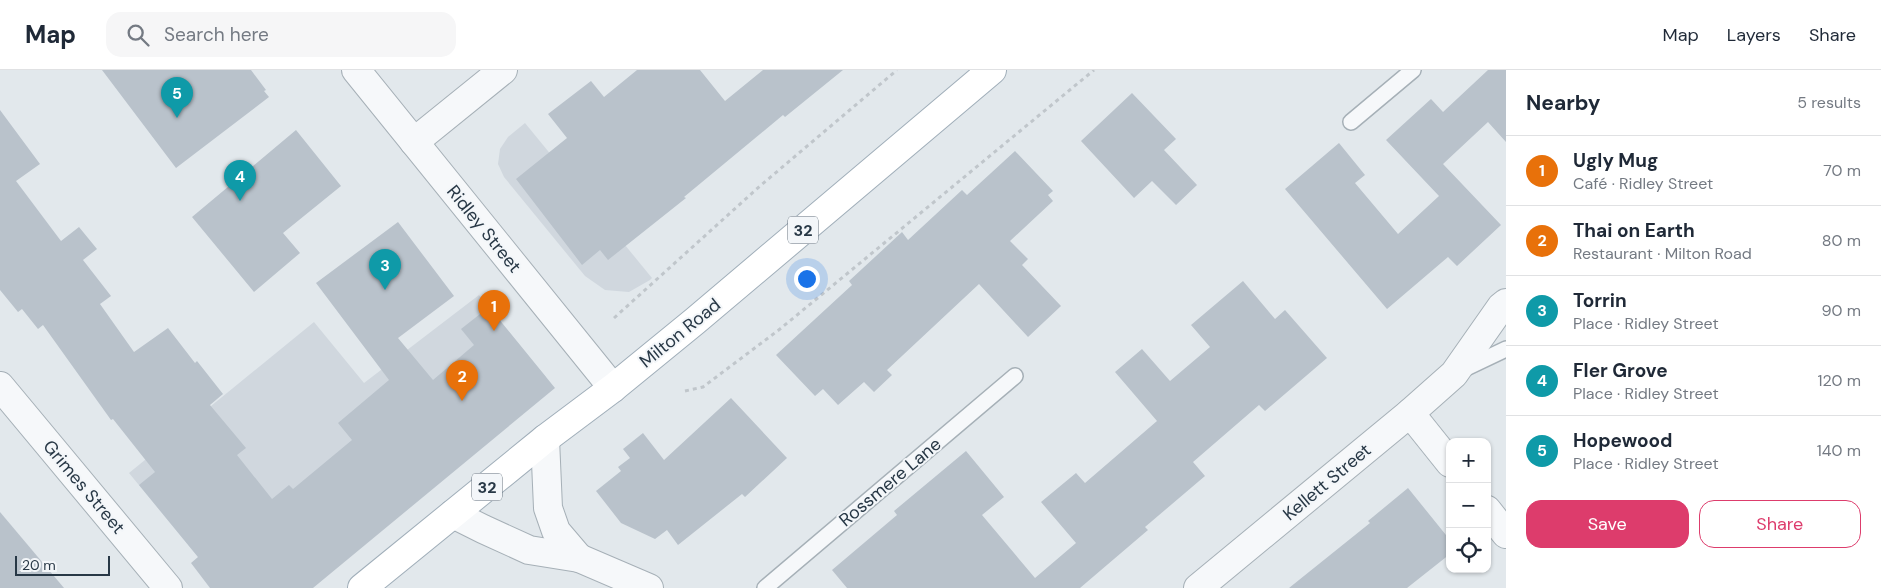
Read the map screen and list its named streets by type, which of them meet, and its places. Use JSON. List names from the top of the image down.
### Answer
{
  "streets": {
    "main road": ["32", "Milton Road"],
    "street": ["Ridley Street", "Kellett Street", "Grimes Street"],
    "lane": ["Rossmere Lane"]
  },
  "crossings": [
    ["Ridley Street", "Milton Road"]
  ],
  "scale_bar": "20 m",
  "page": {
    "header": "Map",
    "search": "Search here",
    "nav": ["Map", "Layers", "Share"],
    "heading": ["Nearby", "5 results"],
    "pins": [
      "5",
      "4",
      "3",
      "1",
      "2"
    ],
    "list": [
      {
        "mark": "1",
        "name": "Ugly Mug",
        "note": "Café · Ridley Street",
        "value": "70 m"
      },
      {
        "mark": "2",
        "name": "Thai on Earth",
        "note": "Restaurant · Milton Road",
        "value": "80 m"
      },
      {
        "mark": "3",
        "name": "Torrin",
        "note": "Place · Ridley Street",
        "value": "90 m"
      },
      {
        "mark": "4",
        "name": "Fler Grove",
        "note": "Place · Ridley Street",
        "value": "120 m"
      },
      {
        "mark": "5",
        "name": "Hopewood",
        "note": "Place · Ridley Street",
        "value": "140 m"
      }
    ],
    "map_buttons": ["+", "−"],
    "buttons": ["Save", "Share"],
    "scale": "20 m"
  }
}
